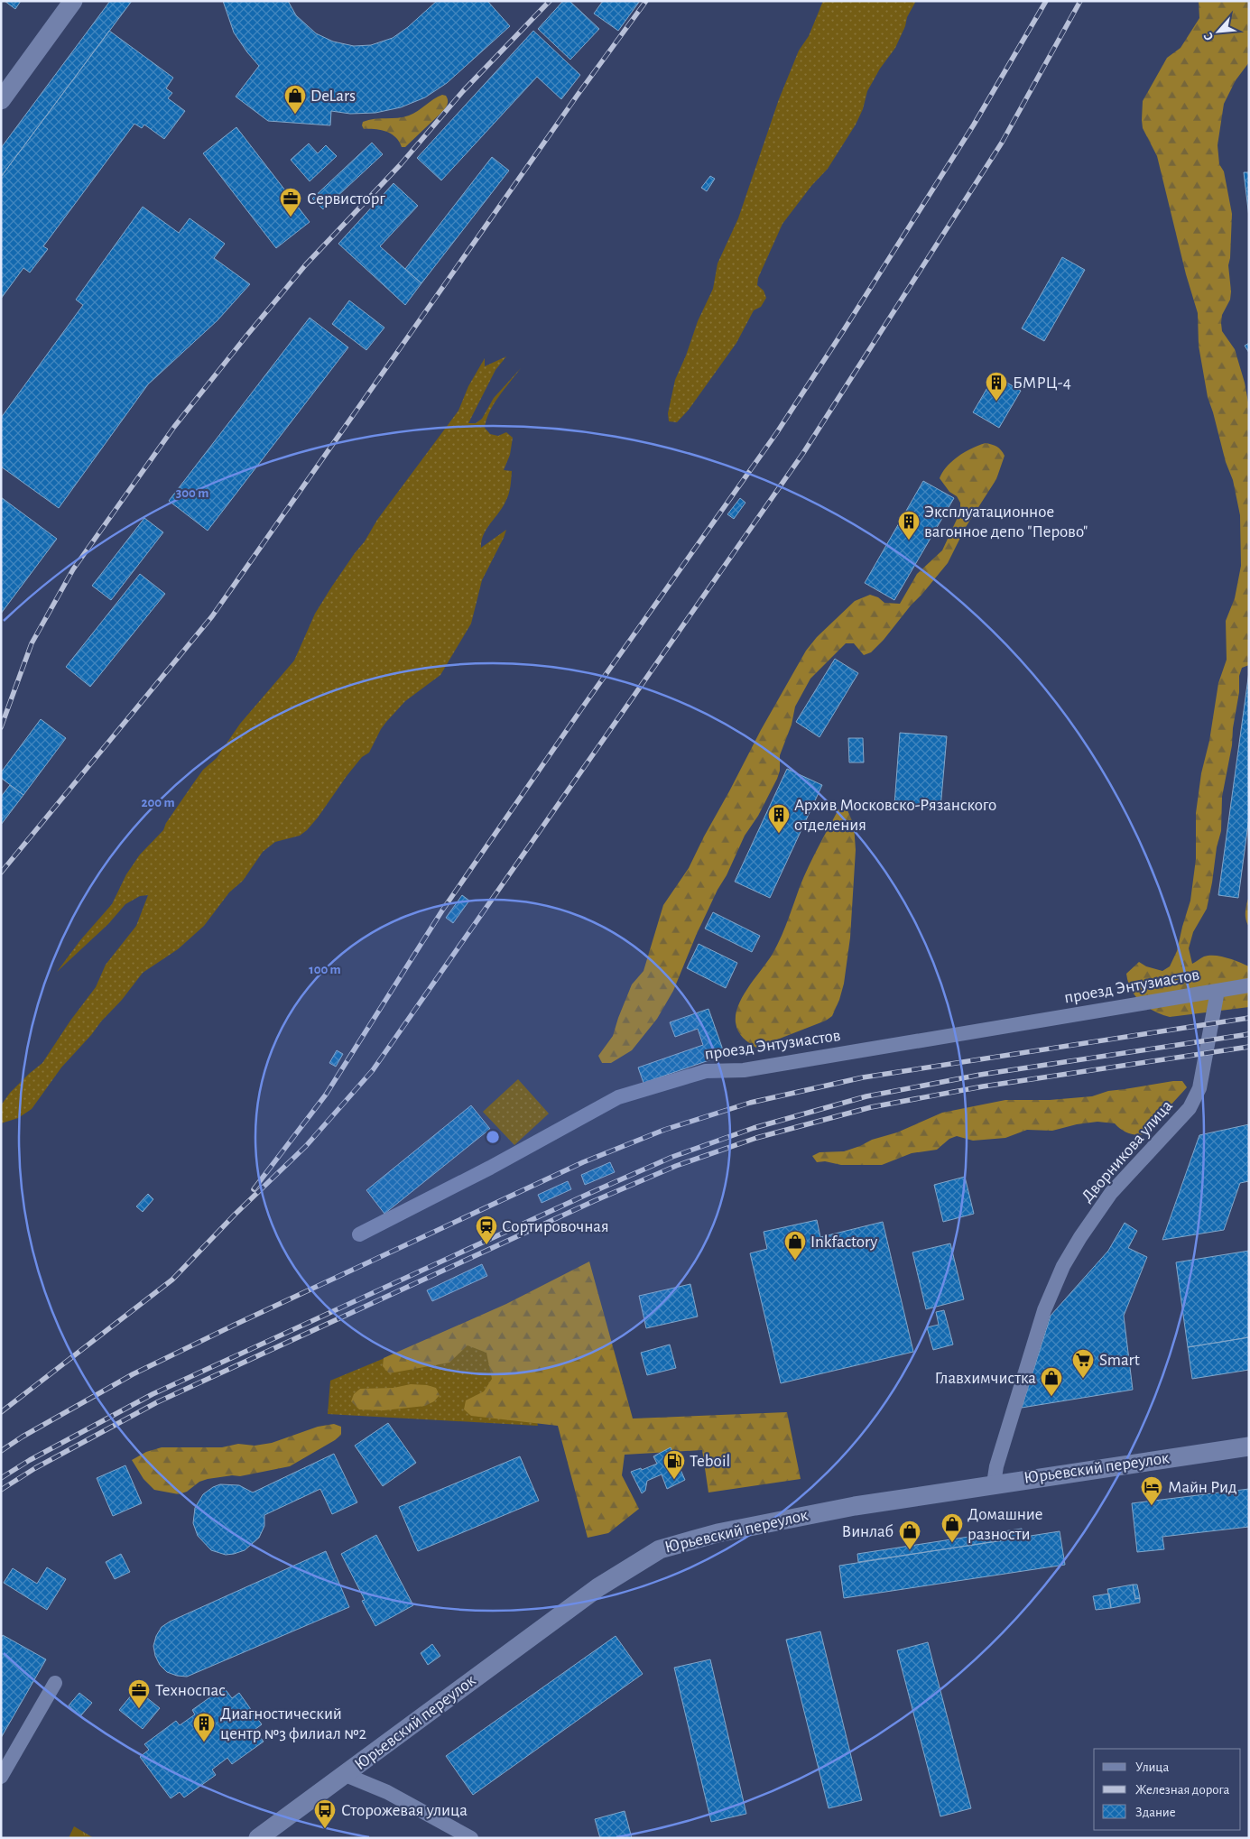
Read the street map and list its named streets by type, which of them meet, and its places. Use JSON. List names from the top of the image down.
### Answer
{
  "streets": {
    "street": ["проезд Энтузиастов", "Дворникова улица", "Юрьевский переулок"]
  },
  "crossings": [
    ["проезд Энтузиастов", "Дворникова улица"],
    ["Дворникова улица", "Юрьевский переулок"]
  ],
  "places": {
    "shop": [
      "DeLars",
      "Inkfactory",
      "Главхимчистка",
      "Домашние разности",
      "Винлаб"
    ],
    "office": ["Сервисторг", "Техноспас"],
    "building": [
      "БМРЦ-4",
      "Эксплуатационное вагонное депо \"Перово\"",
      "Архив Московско-Рязанского отделения",
      "Диагностический центр №3 филиал №2"
    ],
    "station": ["Сортировочная"],
    "supermarket": ["Smart"],
    "fuel station": ["Teboil"],
    "hotel": ["Майн Рид"],
    "bus stop": ["Сторожевая улица"]
  },
  "legend": ["Улица", "Железная дорога", "Здание"],
  "north": "bottom left",
  "rings": ["300 m", "200 m", "100 m"]
}
